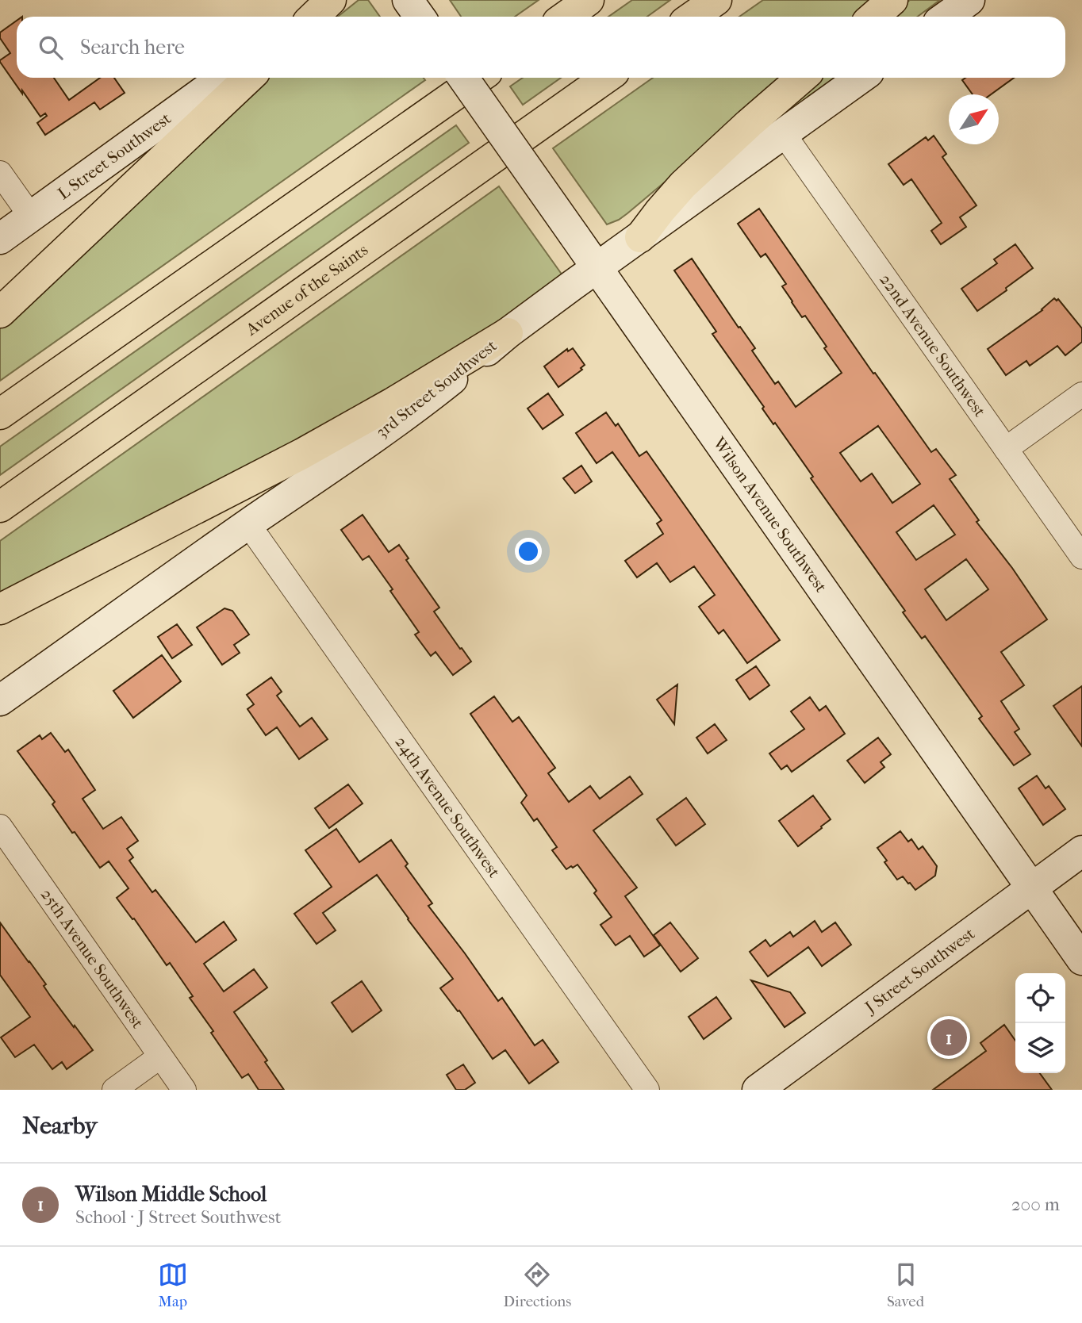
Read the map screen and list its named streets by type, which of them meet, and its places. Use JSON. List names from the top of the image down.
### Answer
{
  "streets": {
    "highway": ["Avenue of the Saints"],
    "street": [
      "L Street Southwest",
      "22nd Avenue Southwest",
      "3rd Street Southwest",
      "Wilson Avenue Southwest",
      "24th Avenue Southwest",
      "25th Avenue Southwest",
      "J Street Southwest"
    ]
  },
  "crossings": [
    ["22nd Avenue Southwest", "3rd Street Southwest"],
    ["3rd Street Southwest", "Wilson Avenue Southwest"],
    ["3rd Street Southwest", "24th Avenue Southwest"],
    ["Wilson Avenue Southwest", "J Street Southwest"]
  ],
  "north": "top right",
  "page": {
    "search": "Search here",
    "pins": "1",
    "heading": "Nearby",
    "list": [
      {
        "mark": "1",
        "name": "Wilson Middle School",
        "note": "School · J Street Southwest",
        "value": "200 m"
      }
    ],
    "nav": ["Map", "Directions", "Saved"]
  }
}
